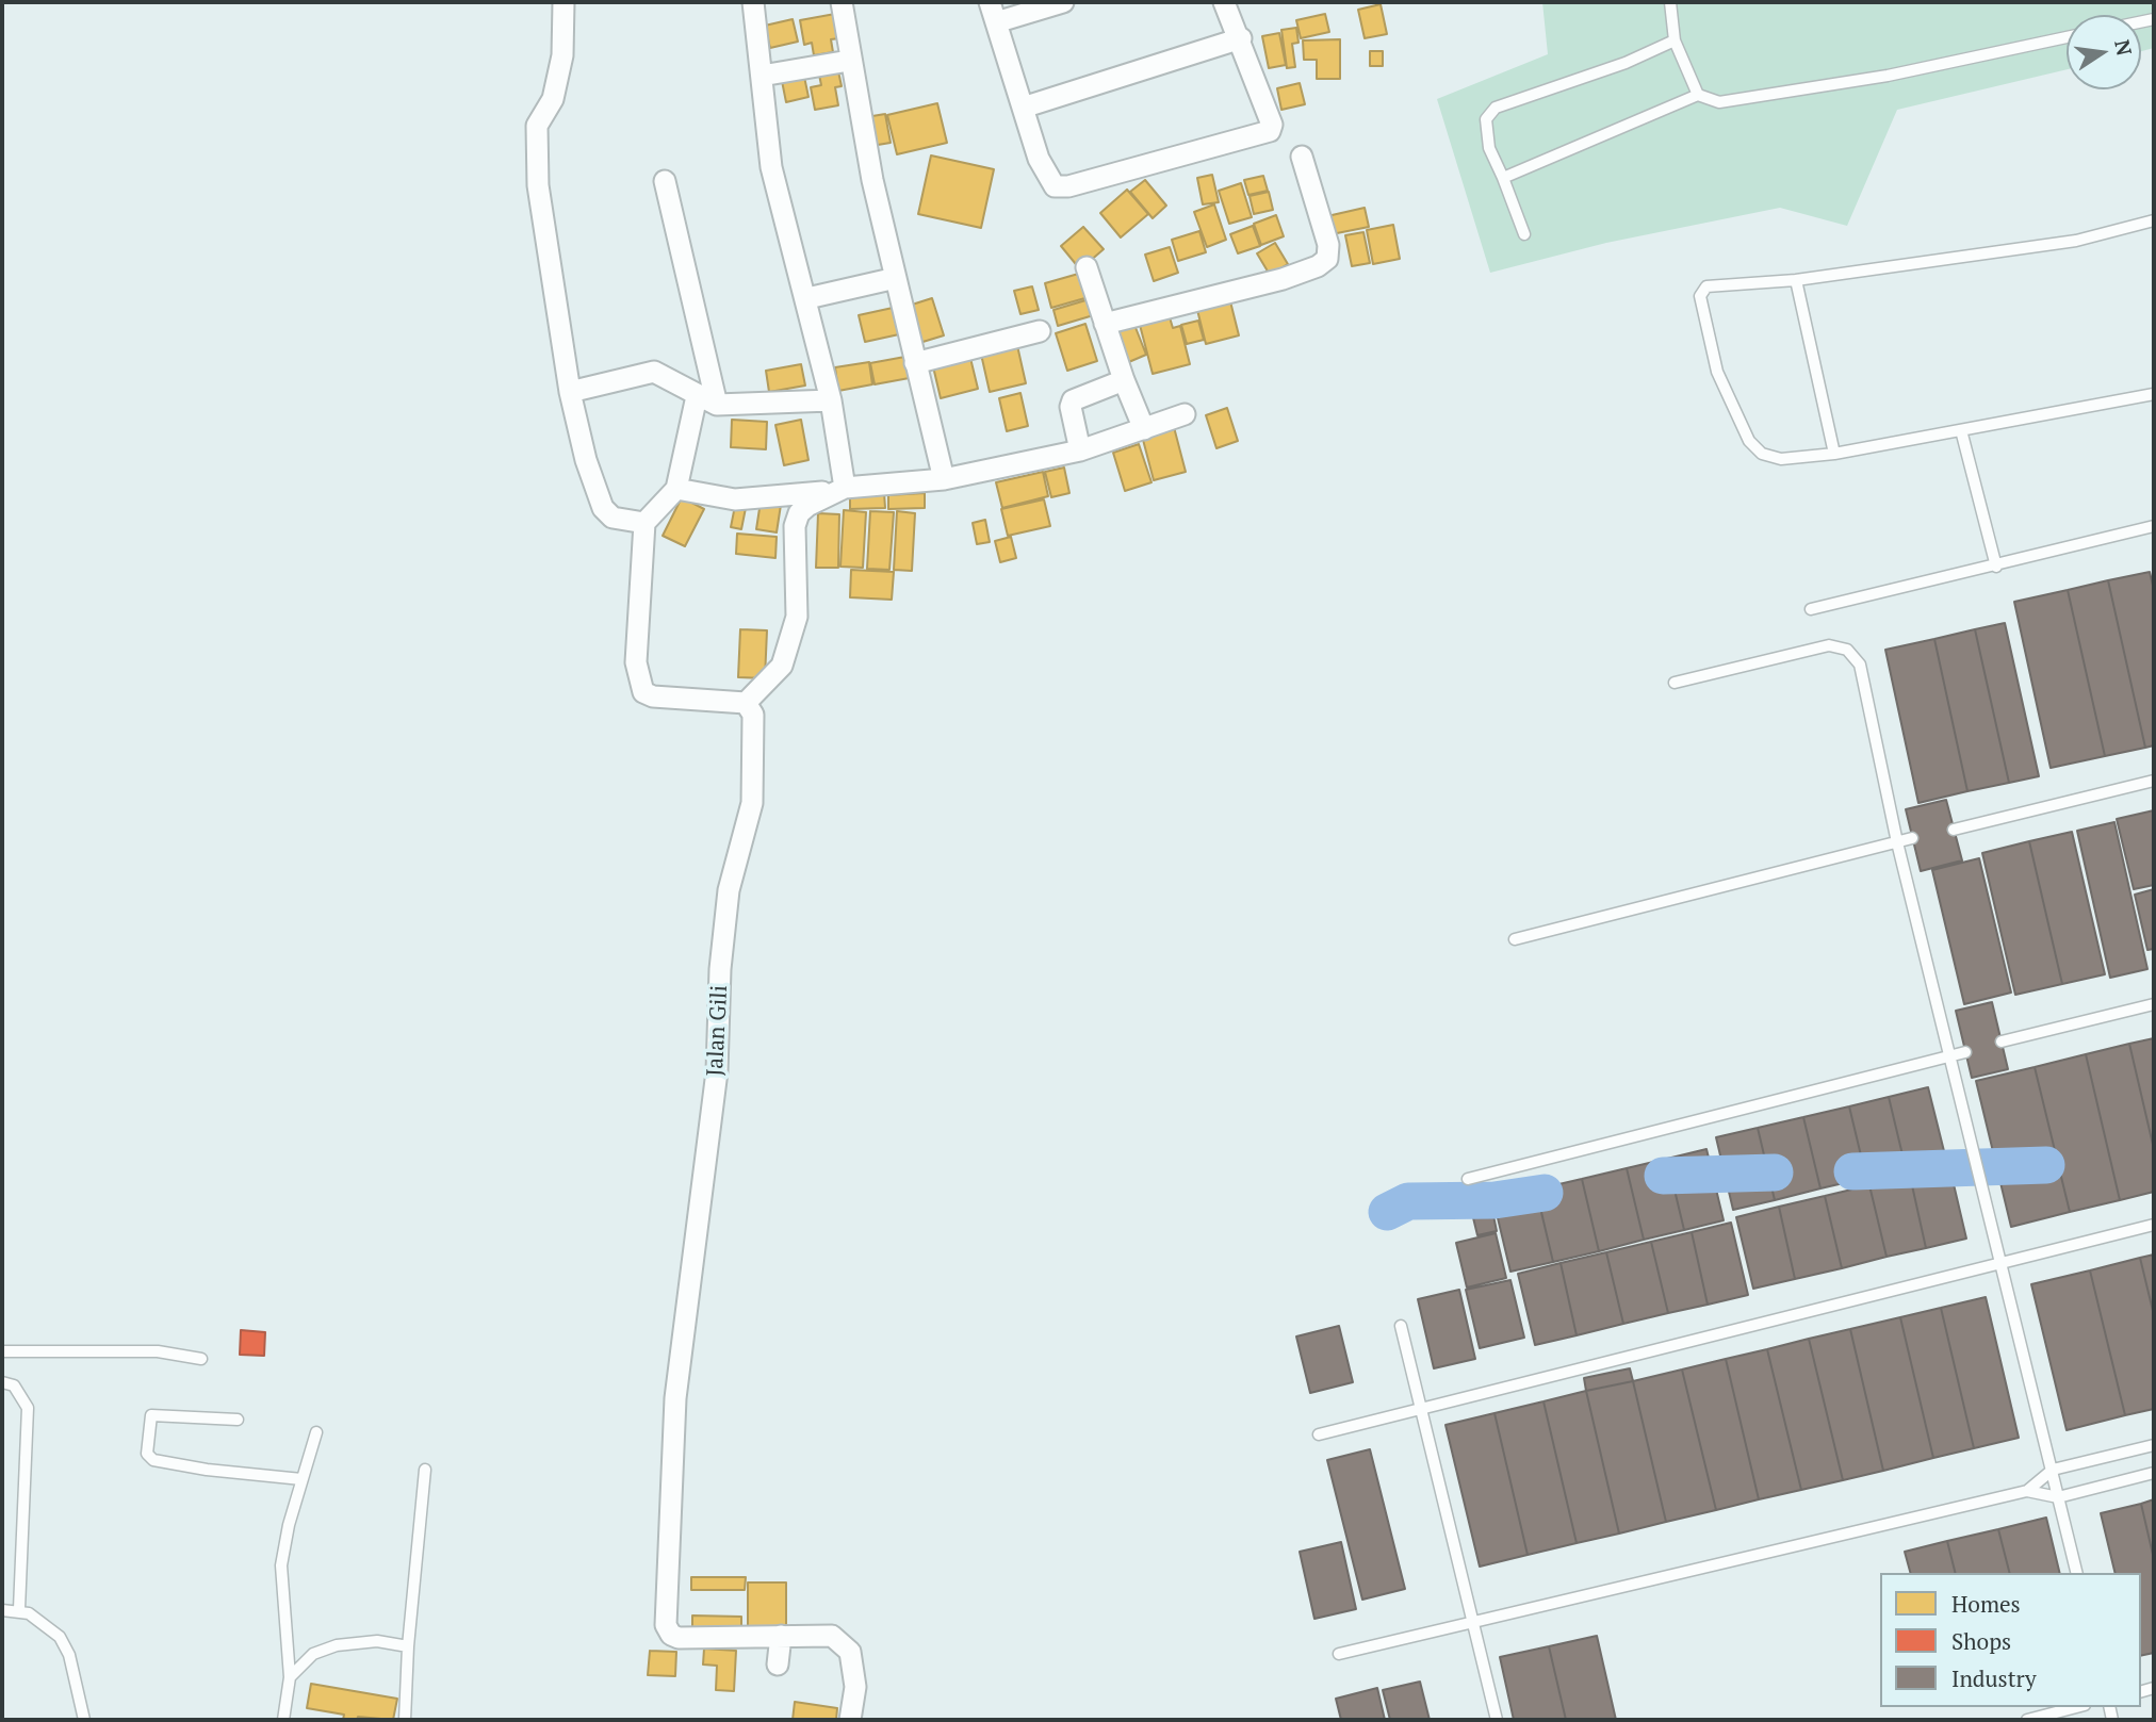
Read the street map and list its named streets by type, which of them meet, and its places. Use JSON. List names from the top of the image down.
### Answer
{
  "streets": {
    "street": ["Jalan Gili"]
  },
  "legend": ["Homes", "Shops", "Industry"],
  "north": "right"
}
